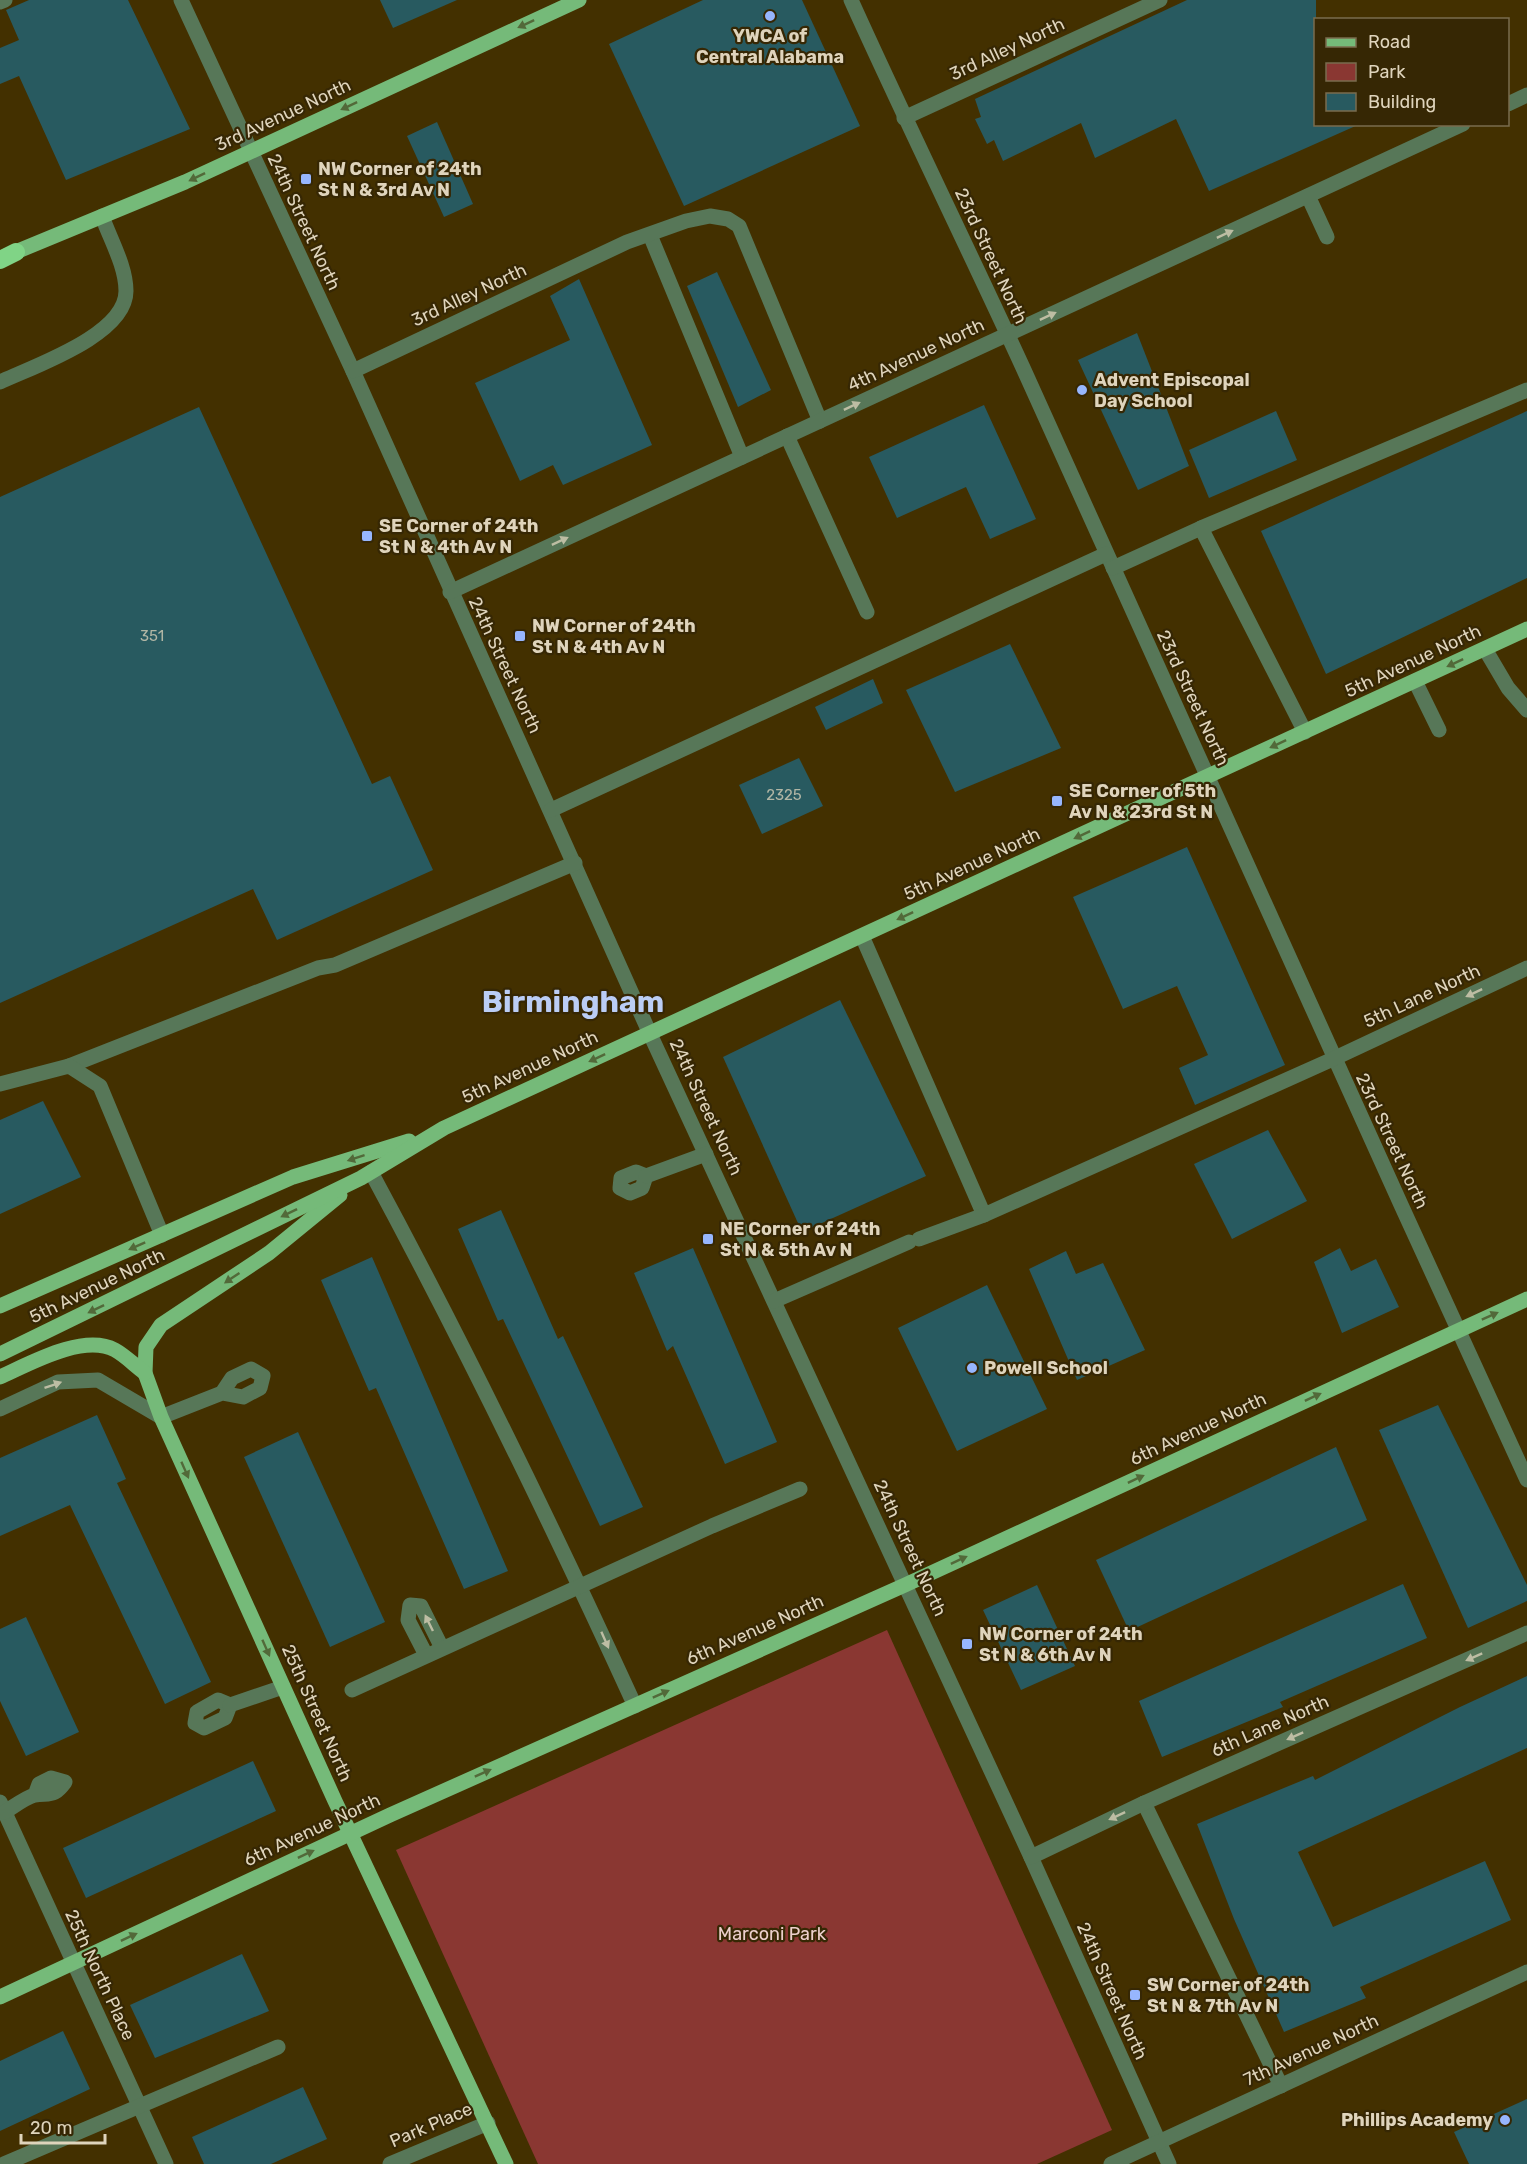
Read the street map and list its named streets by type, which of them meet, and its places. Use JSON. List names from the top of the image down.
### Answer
{
  "streets": {
    "main road": [
      "3rd Avenue North",
      "5th Avenue North",
      "6th Avenue North",
      "25th Street North"
    ],
    "street": [
      "3rd Alley North",
      "24th Street North",
      "23rd Street North",
      "4th Avenue North",
      "5th Lane North",
      "6th Lane North",
      "25th North Place",
      "7th Avenue North",
      "Park Place"
    ]
  },
  "crossings": [
    ["3rd Alley North", "24th Street North"],
    ["3rd Alley North", "23rd Street North"],
    ["3rd Alley North", "4th Avenue North"],
    ["3rd Avenue North", "24th Street North"],
    ["24th Street North", "4th Avenue North"],
    ["24th Street North", "5th Avenue North"],
    ["24th Street North", "5th Lane North"],
    ["24th Street North", "6th Avenue North"],
    ["24th Street North", "6th Lane North"],
    ["24th Street North", "7th Avenue North"],
    ["23rd Street North", "4th Avenue North"],
    ["23rd Street North", "5th Avenue North"],
    ["23rd Street North", "5th Lane North"],
    ["23rd Street North", "6th Avenue North"],
    ["6th Avenue North", "25th Street North"],
    ["6th Avenue North", "25th North Place"],
    ["25th Street North", "Park Place"]
  ],
  "one_way": [
    "3rd Avenue North",
    "4th Avenue North",
    "5th Avenue North",
    "6th Avenue North",
    "6th Lane North"
  ],
  "districts": ["Birmingham"],
  "parks": ["Marconi Park"],
  "places": {
    "other": [
      "YWCA of Central Alabama",
      "Advent Episcopal Day School",
      "Powell School",
      "Phillips Academy"
    ],
    "transit": [
      "NW Corner of 24th St N & 3rd Av N",
      "SE Corner of 24th St N & 4th Av N",
      "NW Corner of 24th St N & 4th Av N",
      "SE Corner of 5th Av N & 23rd St N",
      "NE Corner of 24th St N & 5th Av N",
      "NW Corner of 24th St N & 6th Av N",
      "SW Corner of 24th St N & 7th Av N"
    ]
  },
  "house_numbers": ["351", "2325"],
  "legend": ["Road", "Park", "Building"],
  "scale_bar": "20 m"
}
